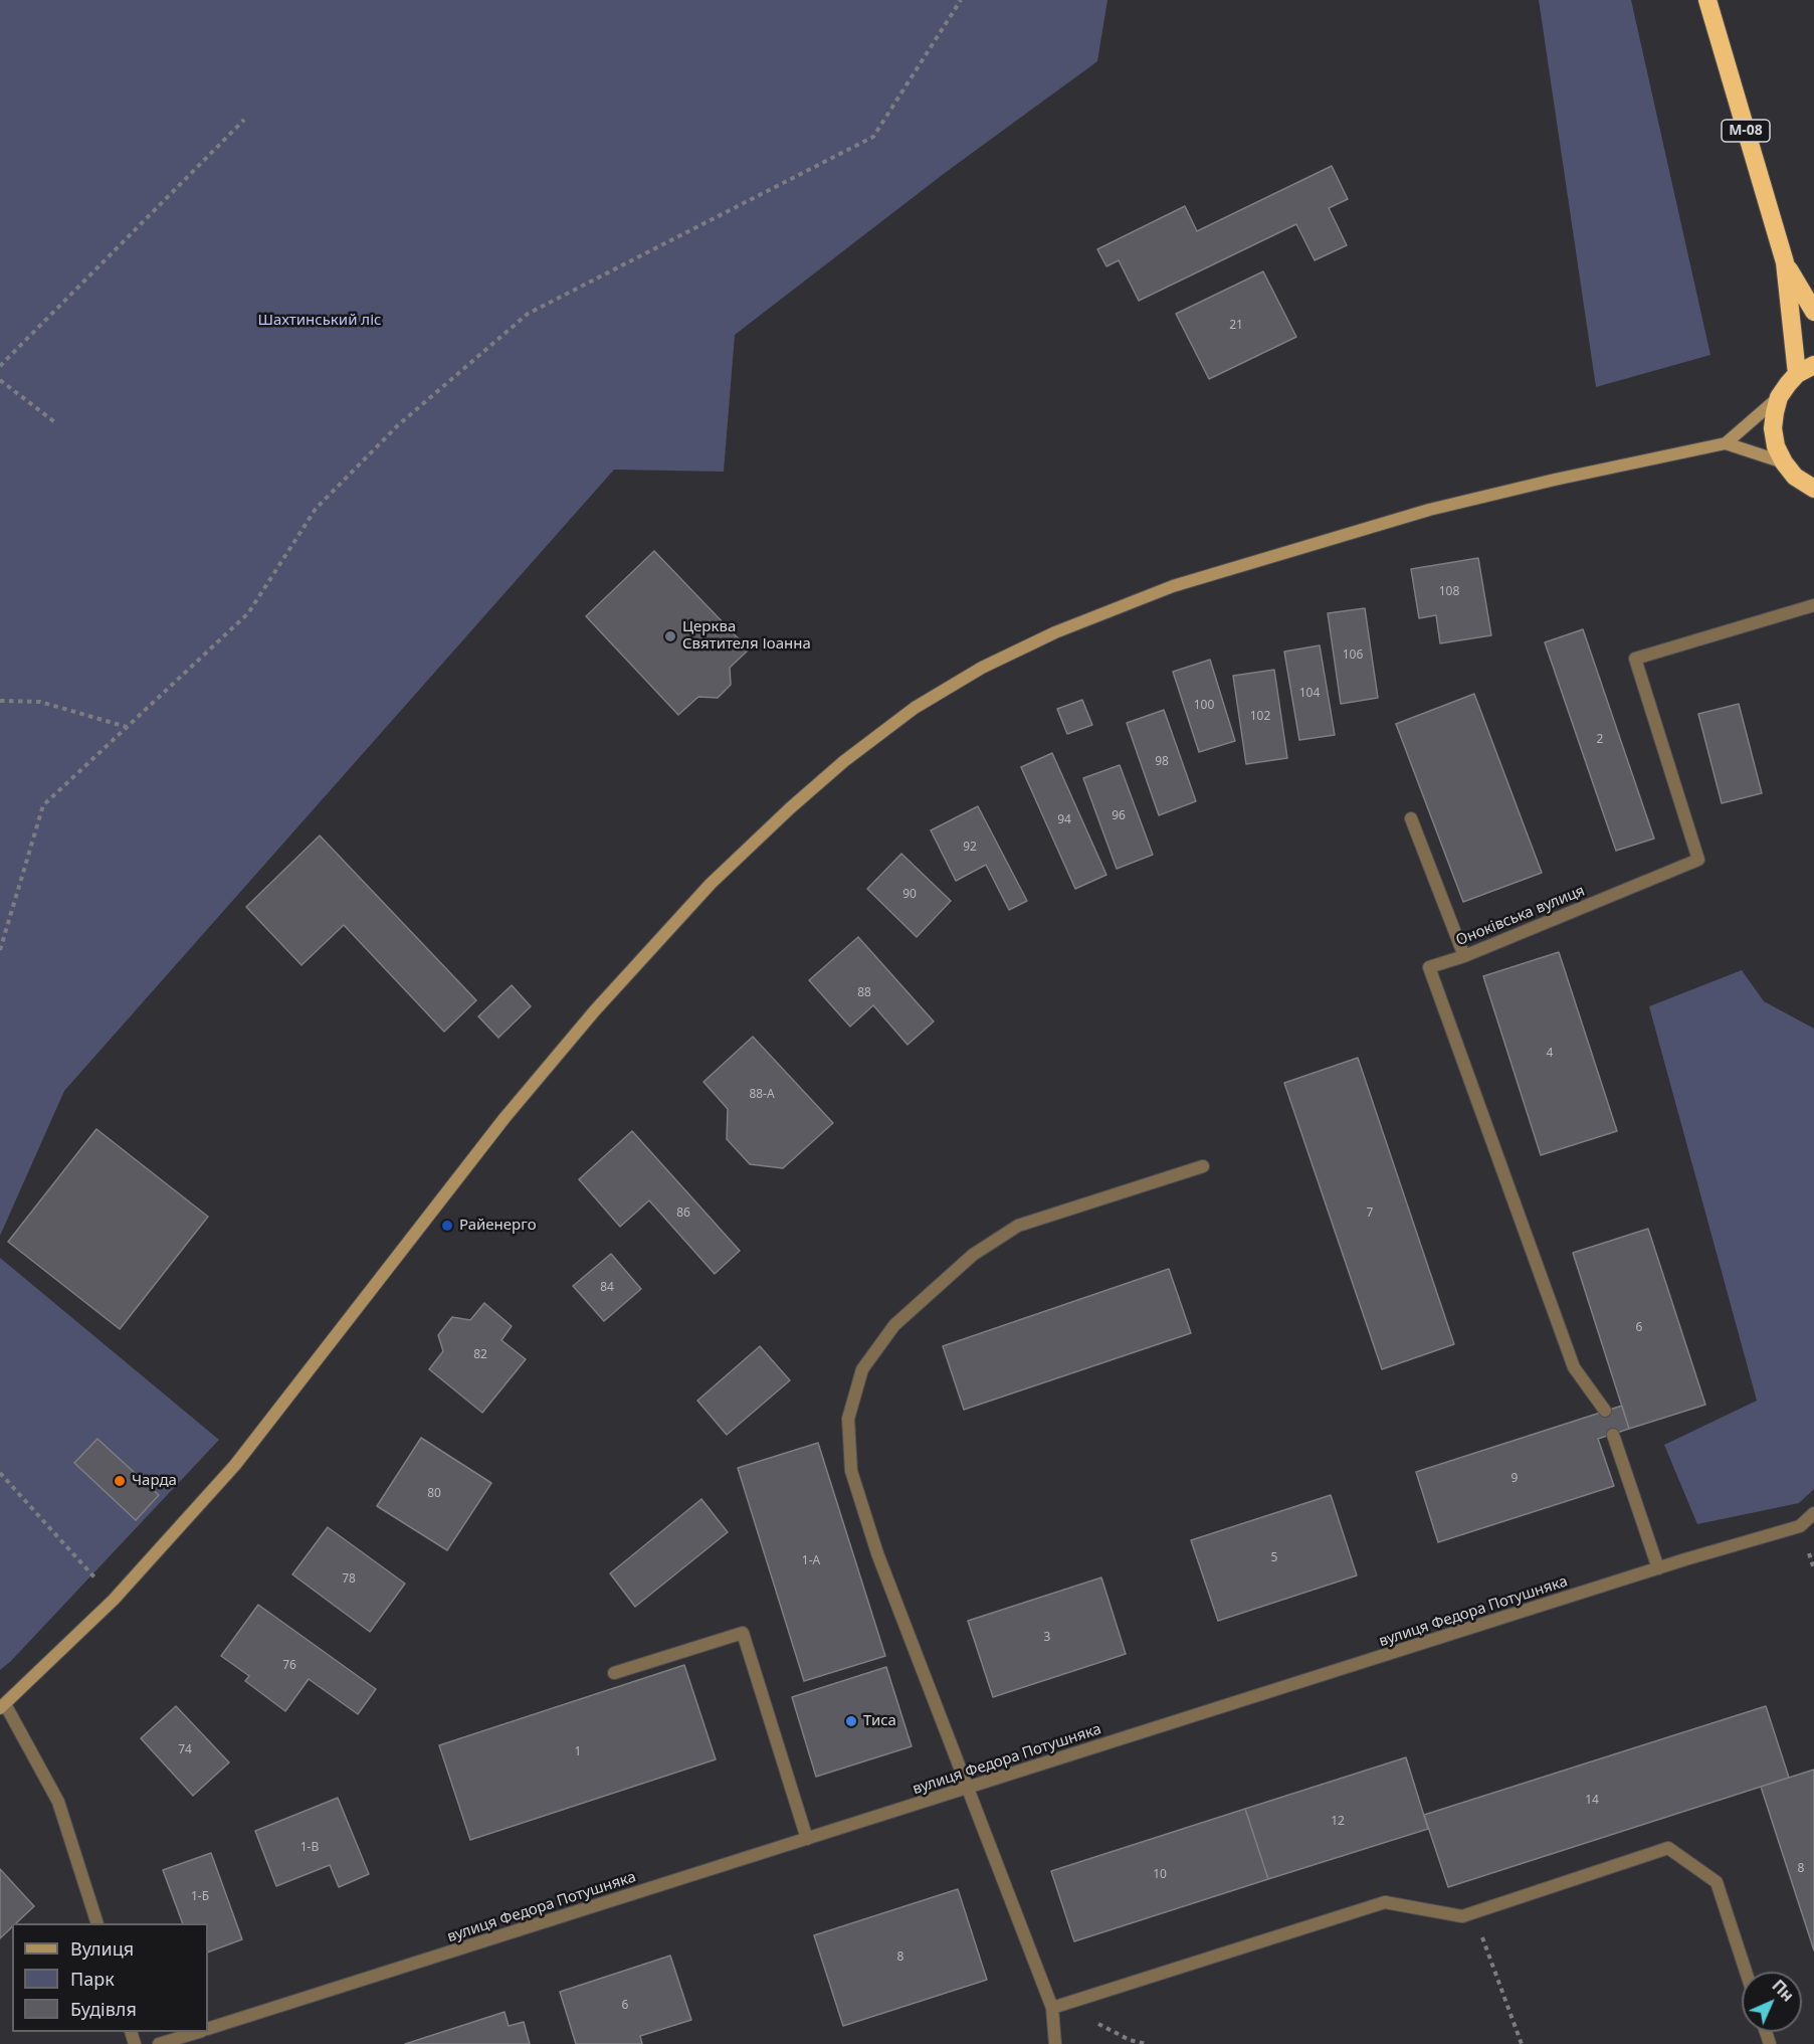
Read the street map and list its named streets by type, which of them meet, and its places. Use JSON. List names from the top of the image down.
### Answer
{
  "streets": {
    "highway": ["М-08"],
    "street": ["Оноківська вулиця", "вулиця Федора Потушняка"]
  },
  "parks": ["Шахтинський ліс"],
  "places": [
    "Церква Святителя Іоанна",
    "Райенерго",
    "Чарда",
    "Тиса"
  ],
  "house_numbers": [
    "21",
    "108",
    "106",
    "104",
    "100",
    "102",
    "2",
    "98",
    "96",
    "94",
    "92",
    "90",
    "88",
    "4",
    "88-А",
    "86",
    "7",
    "84",
    "6",
    "82",
    "9",
    "80",
    "5",
    "1-А",
    "78",
    "3",
    "76",
    "74",
    "1",
    "14",
    "12",
    "1-В",
    "8",
    "10",
    "1-Б",
    "8",
    "6"
  ],
  "legend": ["Вулиця", "Парк", "Будівля"],
  "north": "top right"
}
